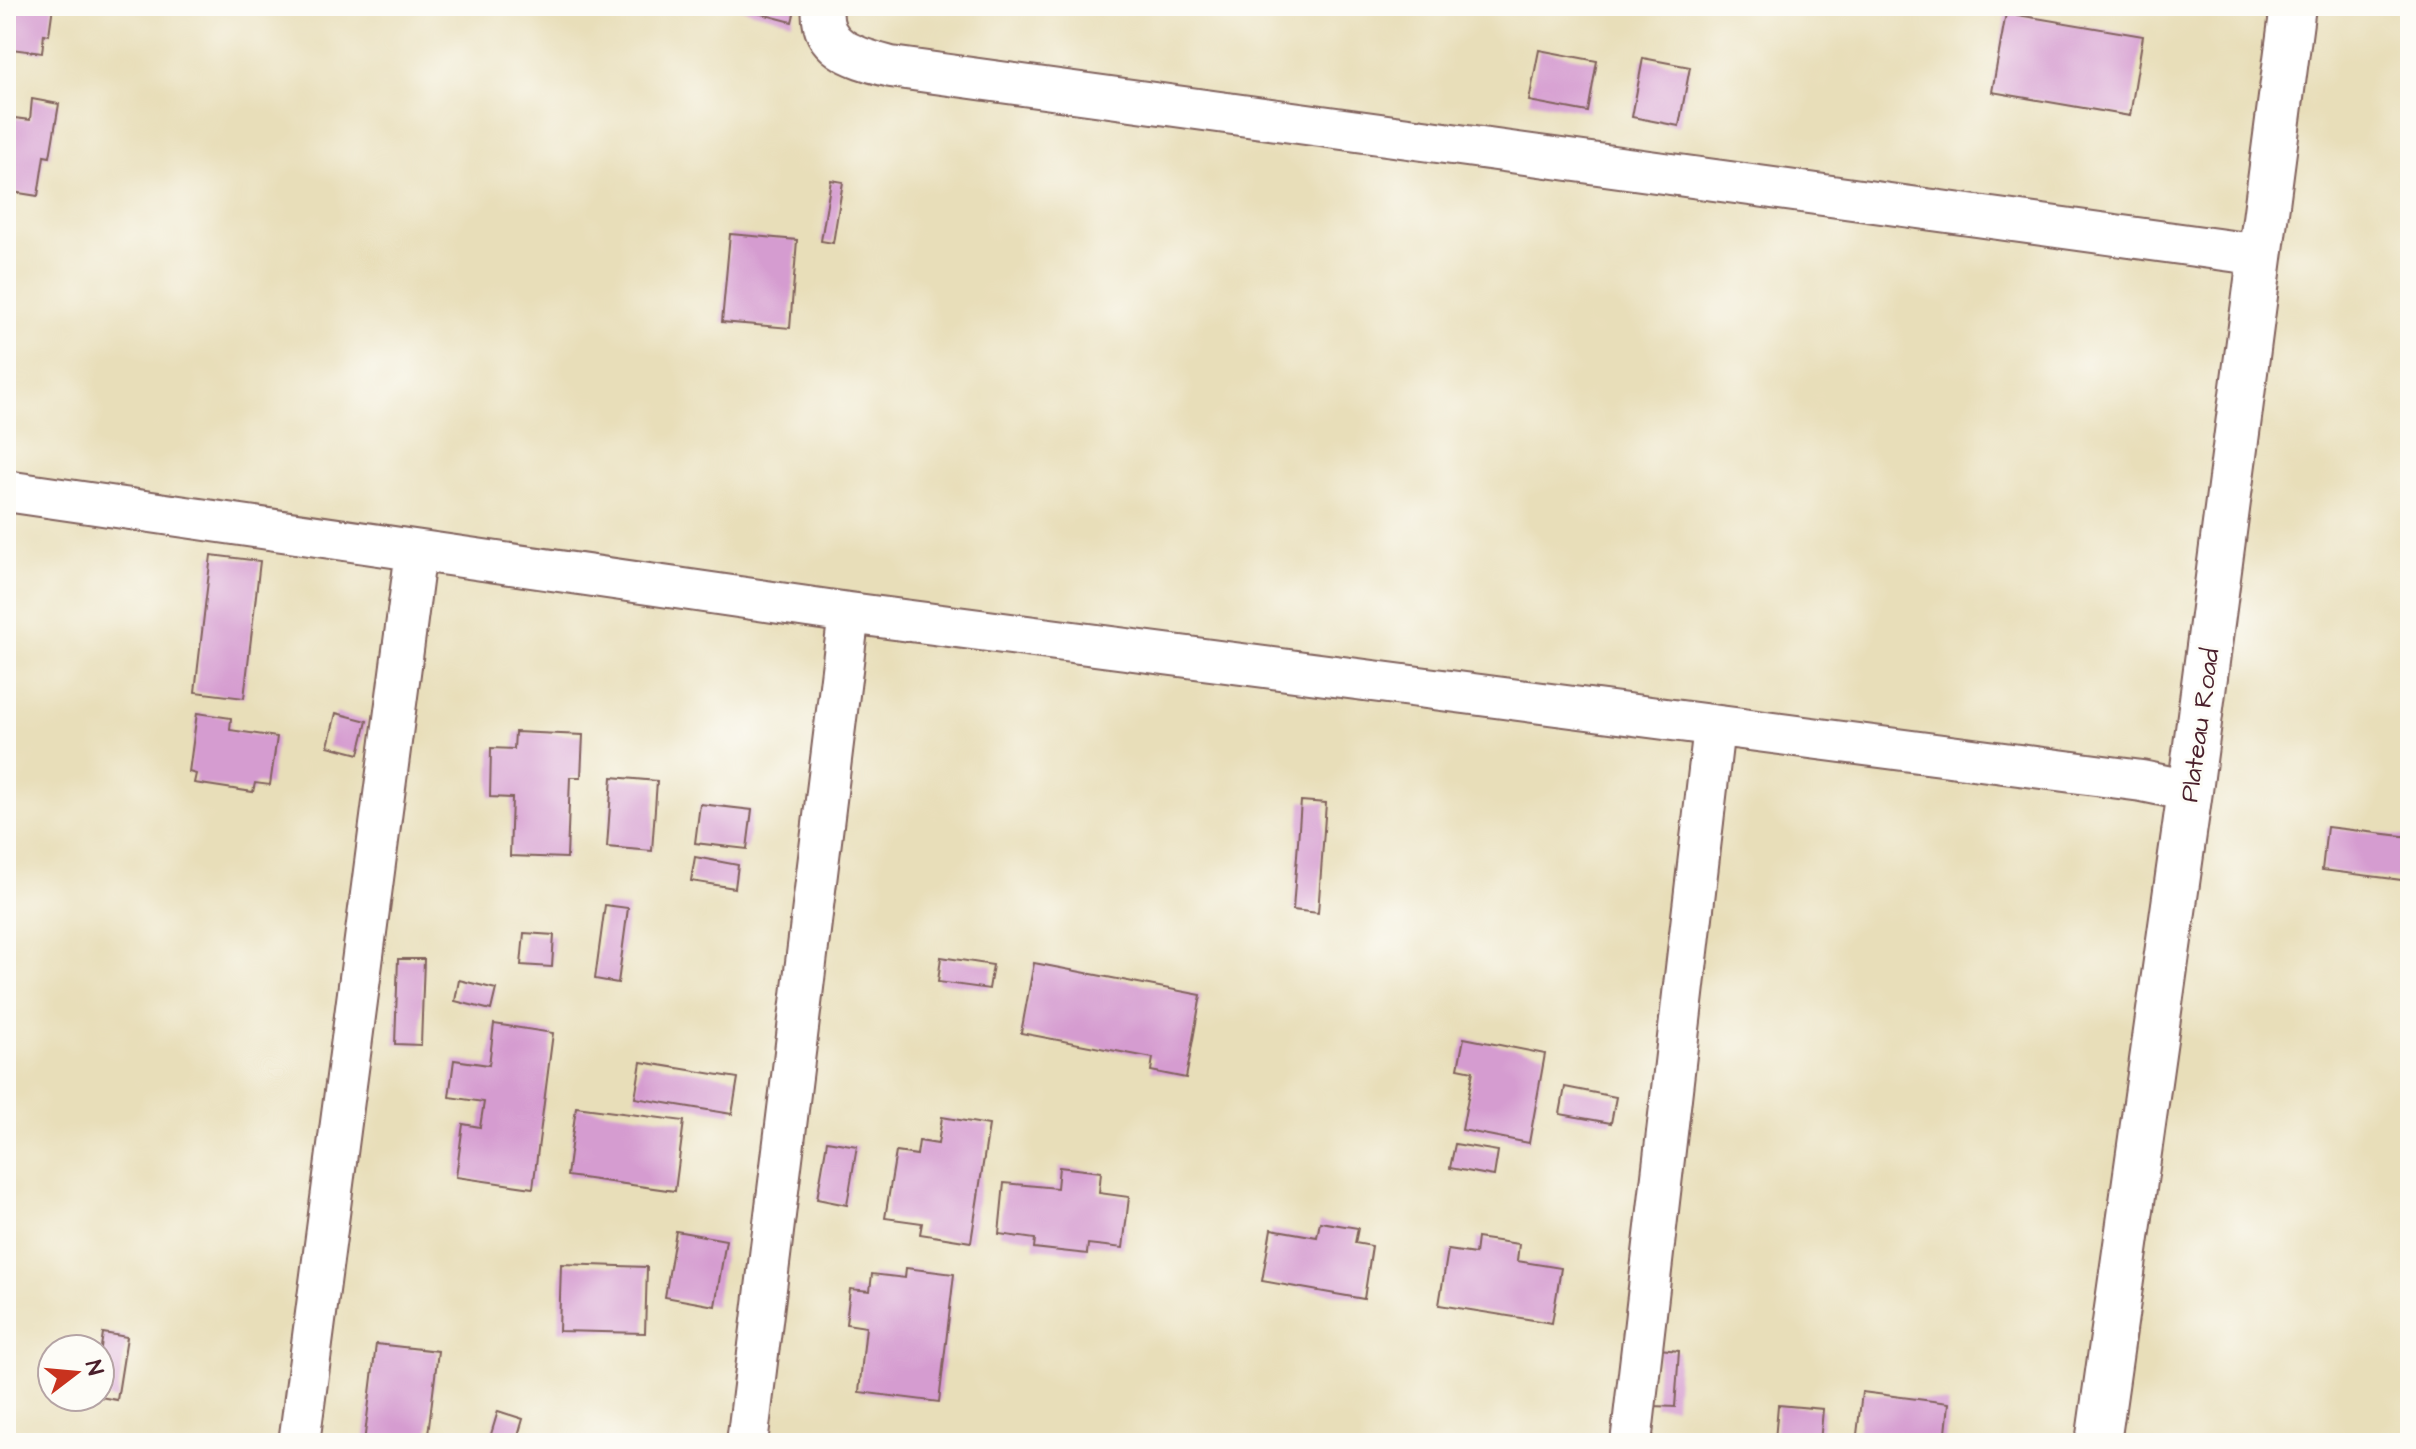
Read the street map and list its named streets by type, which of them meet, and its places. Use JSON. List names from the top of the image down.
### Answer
{
  "streets": {
    "street": ["Plateau Road"]
  },
  "north": "right"
}
